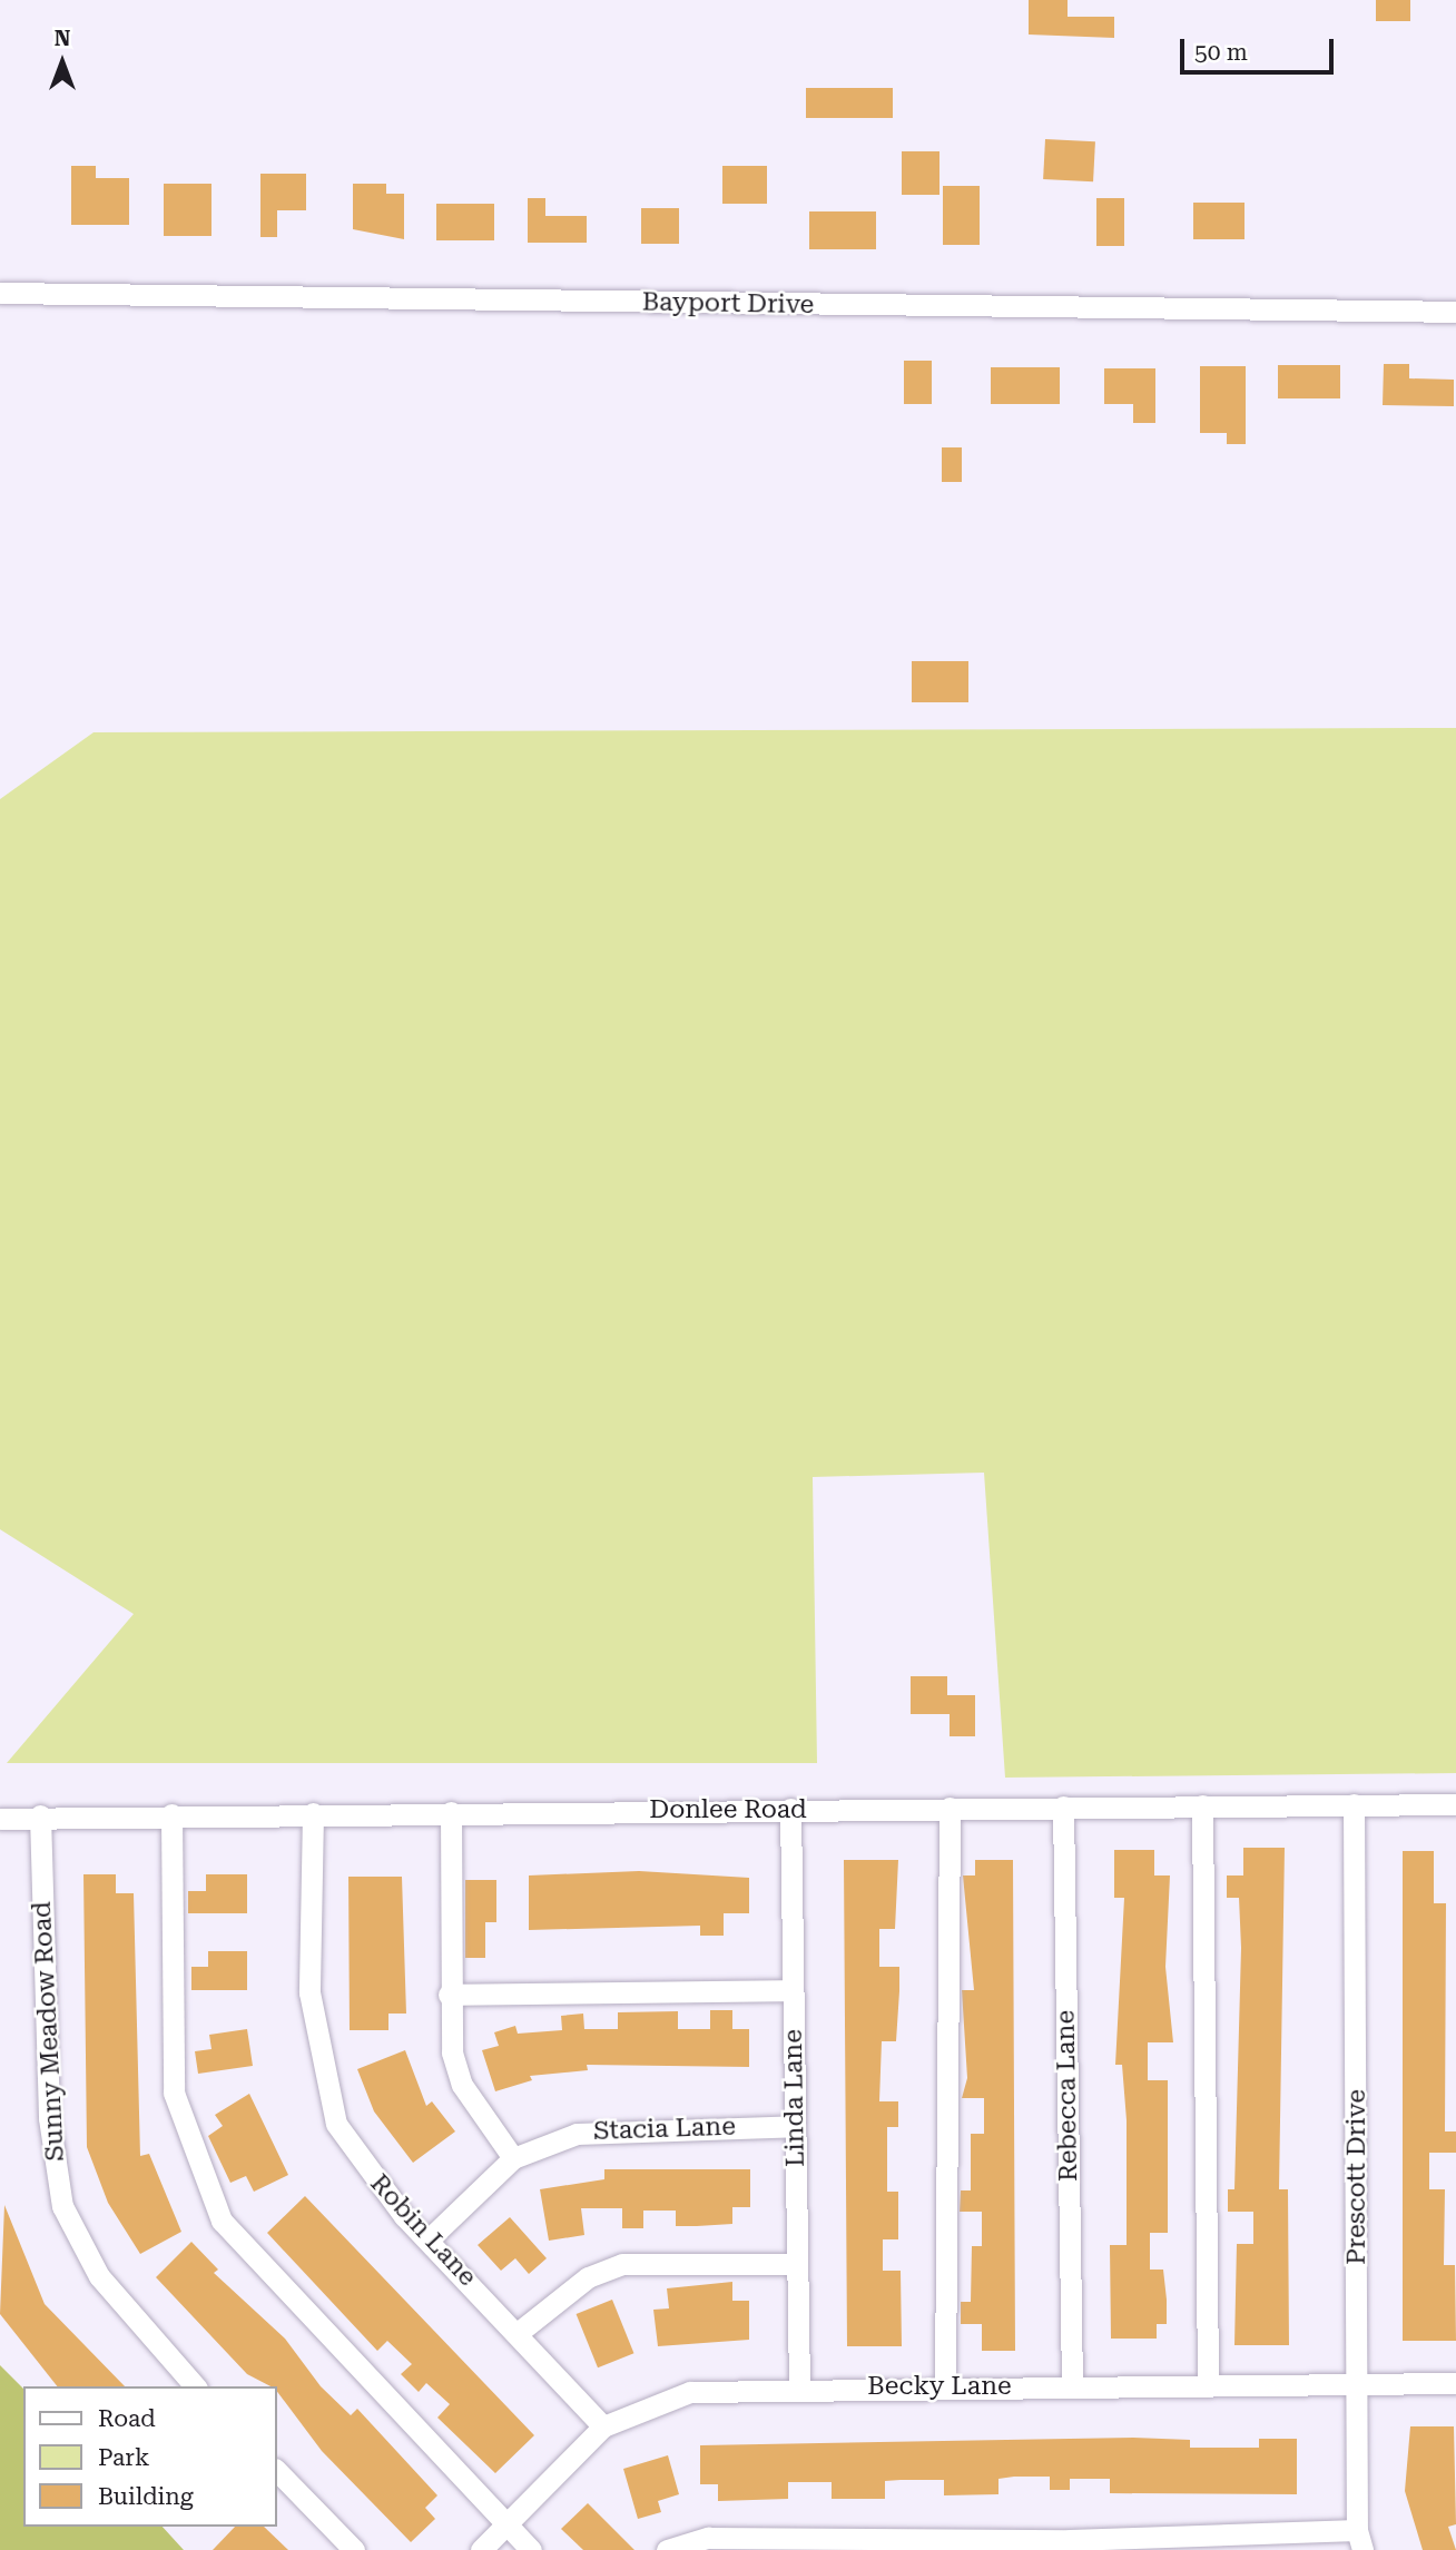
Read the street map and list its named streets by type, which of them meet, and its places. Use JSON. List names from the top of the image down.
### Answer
{
  "streets": {
    "street": [
      "Bayport Drive",
      "Donlee Road",
      "Sunny Meadow Road",
      "Rebecca Lane",
      "Linda Lane",
      "Stacia Lane",
      "Prescott Drive",
      "Robin Lane",
      "Becky Lane"
    ]
  },
  "crossings": [
    ["Donlee Road", "Sunny Meadow Road"],
    ["Donlee Road", "Rebecca Lane"],
    ["Donlee Road", "Linda Lane"],
    ["Donlee Road", "Prescott Drive"],
    ["Donlee Road", "Robin Lane"],
    ["Rebecca Lane", "Becky Lane"],
    ["Linda Lane", "Stacia Lane"],
    ["Linda Lane", "Becky Lane"],
    ["Stacia Lane", "Robin Lane"],
    ["Prescott Drive", "Becky Lane"],
    ["Robin Lane", "Becky Lane"]
  ],
  "legend": ["Road", "Park", "Building"],
  "scale_bar": "50 m",
  "north": "top"
}
